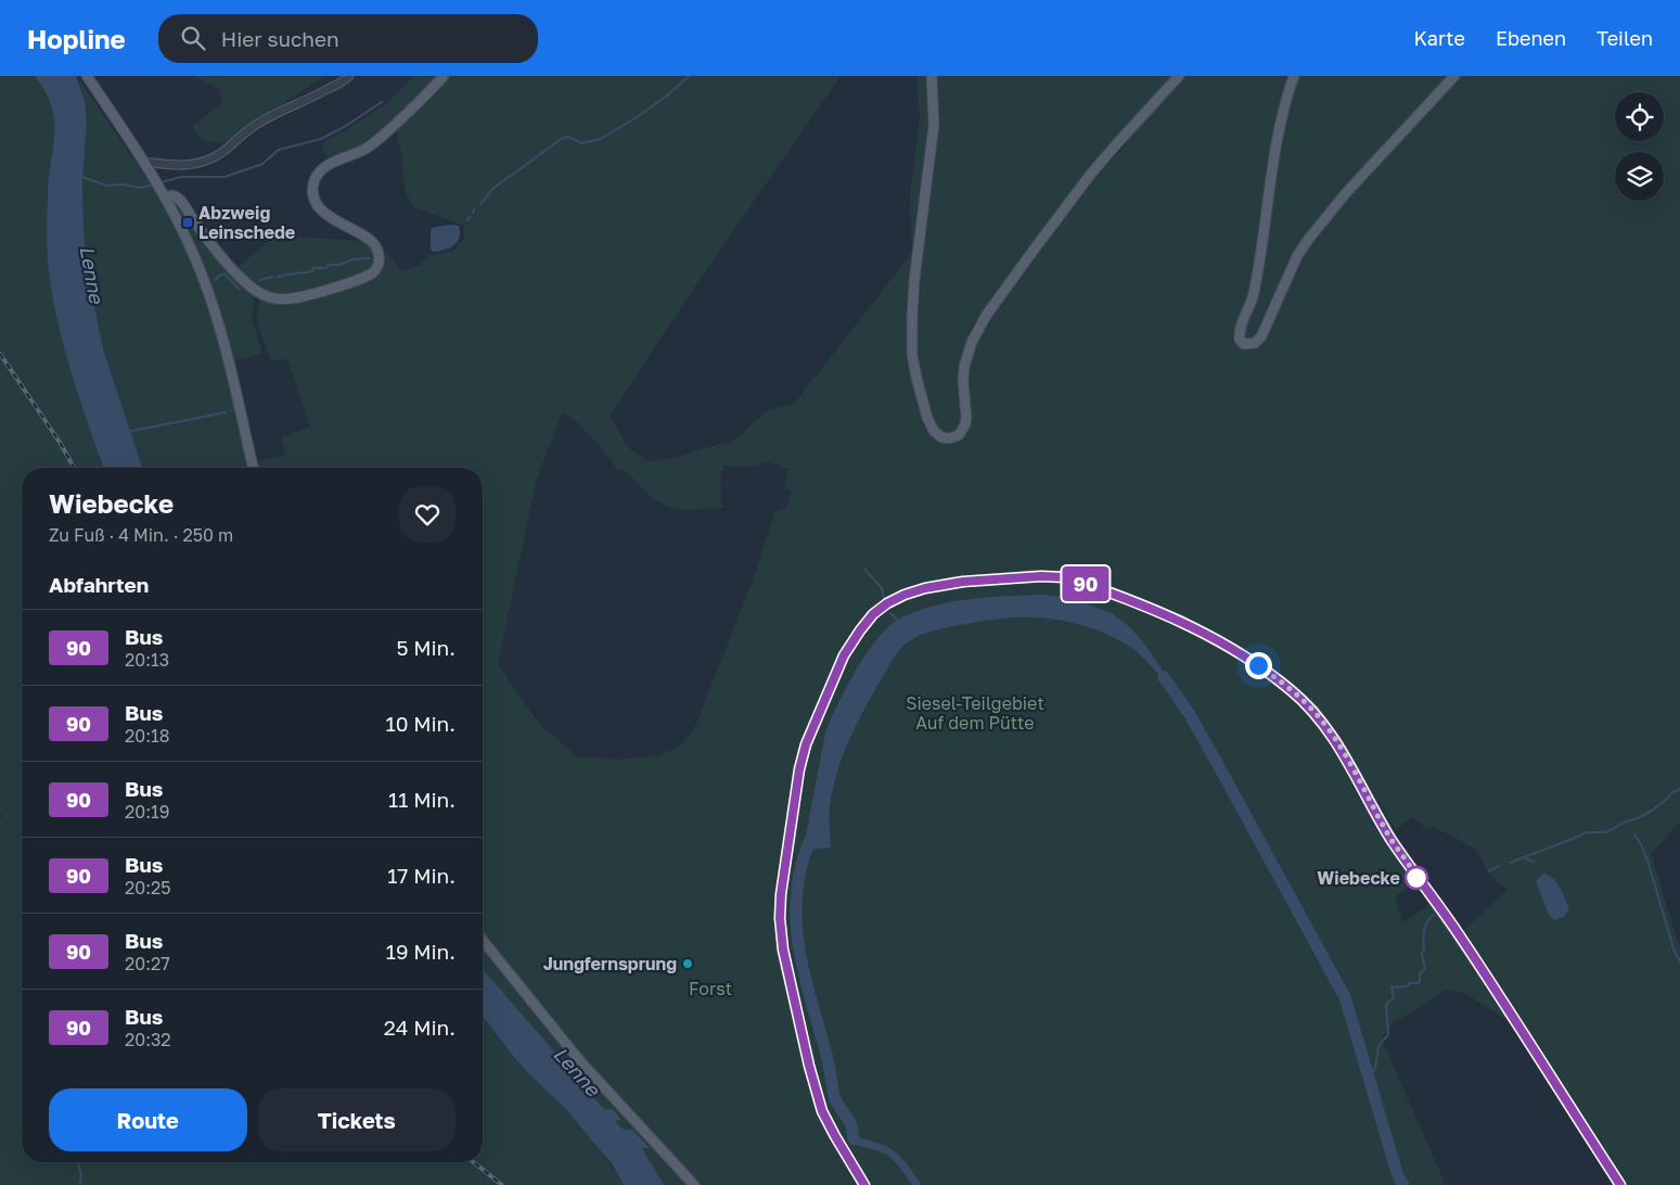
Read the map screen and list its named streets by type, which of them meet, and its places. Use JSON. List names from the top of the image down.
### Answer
{
  "water": ["Lenne"],
  "parks": ["Siesel-Teilgebiet Auf dem Pütte", "Forst"],
  "places": {
    "transit": ["Abzweig Leinschede"],
    "other": ["Wiebecke", "Jungfernsprung"]
  },
  "lines": ["bus line 90"],
  "page": {
    "header": "Hopline",
    "search": "Hier suchen",
    "nav": ["Karte", "Ebenen", "Teilen"],
    "on_map": "90",
    "heading": [
      ["Wiebecke", "Zu Fuß · 4 Min. · 250 m"],
      "Abfahrten"
    ],
    "list": [
      {
        "mark": "90",
        "name": "Bus",
        "note": "20:13",
        "value": "5 Min."
      },
      {
        "mark": "90",
        "name": "Bus",
        "note": "20:18",
        "value": "10 Min."
      },
      {
        "mark": "90",
        "name": "Bus",
        "note": "20:19",
        "value": "11 Min."
      },
      {
        "mark": "90",
        "name": "Bus",
        "note": "20:25",
        "value": "17 Min."
      },
      {
        "mark": "90",
        "name": "Bus",
        "note": "20:27",
        "value": "19 Min."
      },
      {
        "mark": "90",
        "name": "Bus",
        "note": "20:32",
        "value": "24 Min."
      }
    ],
    "buttons": ["Route", "Tickets"]
  }
}
